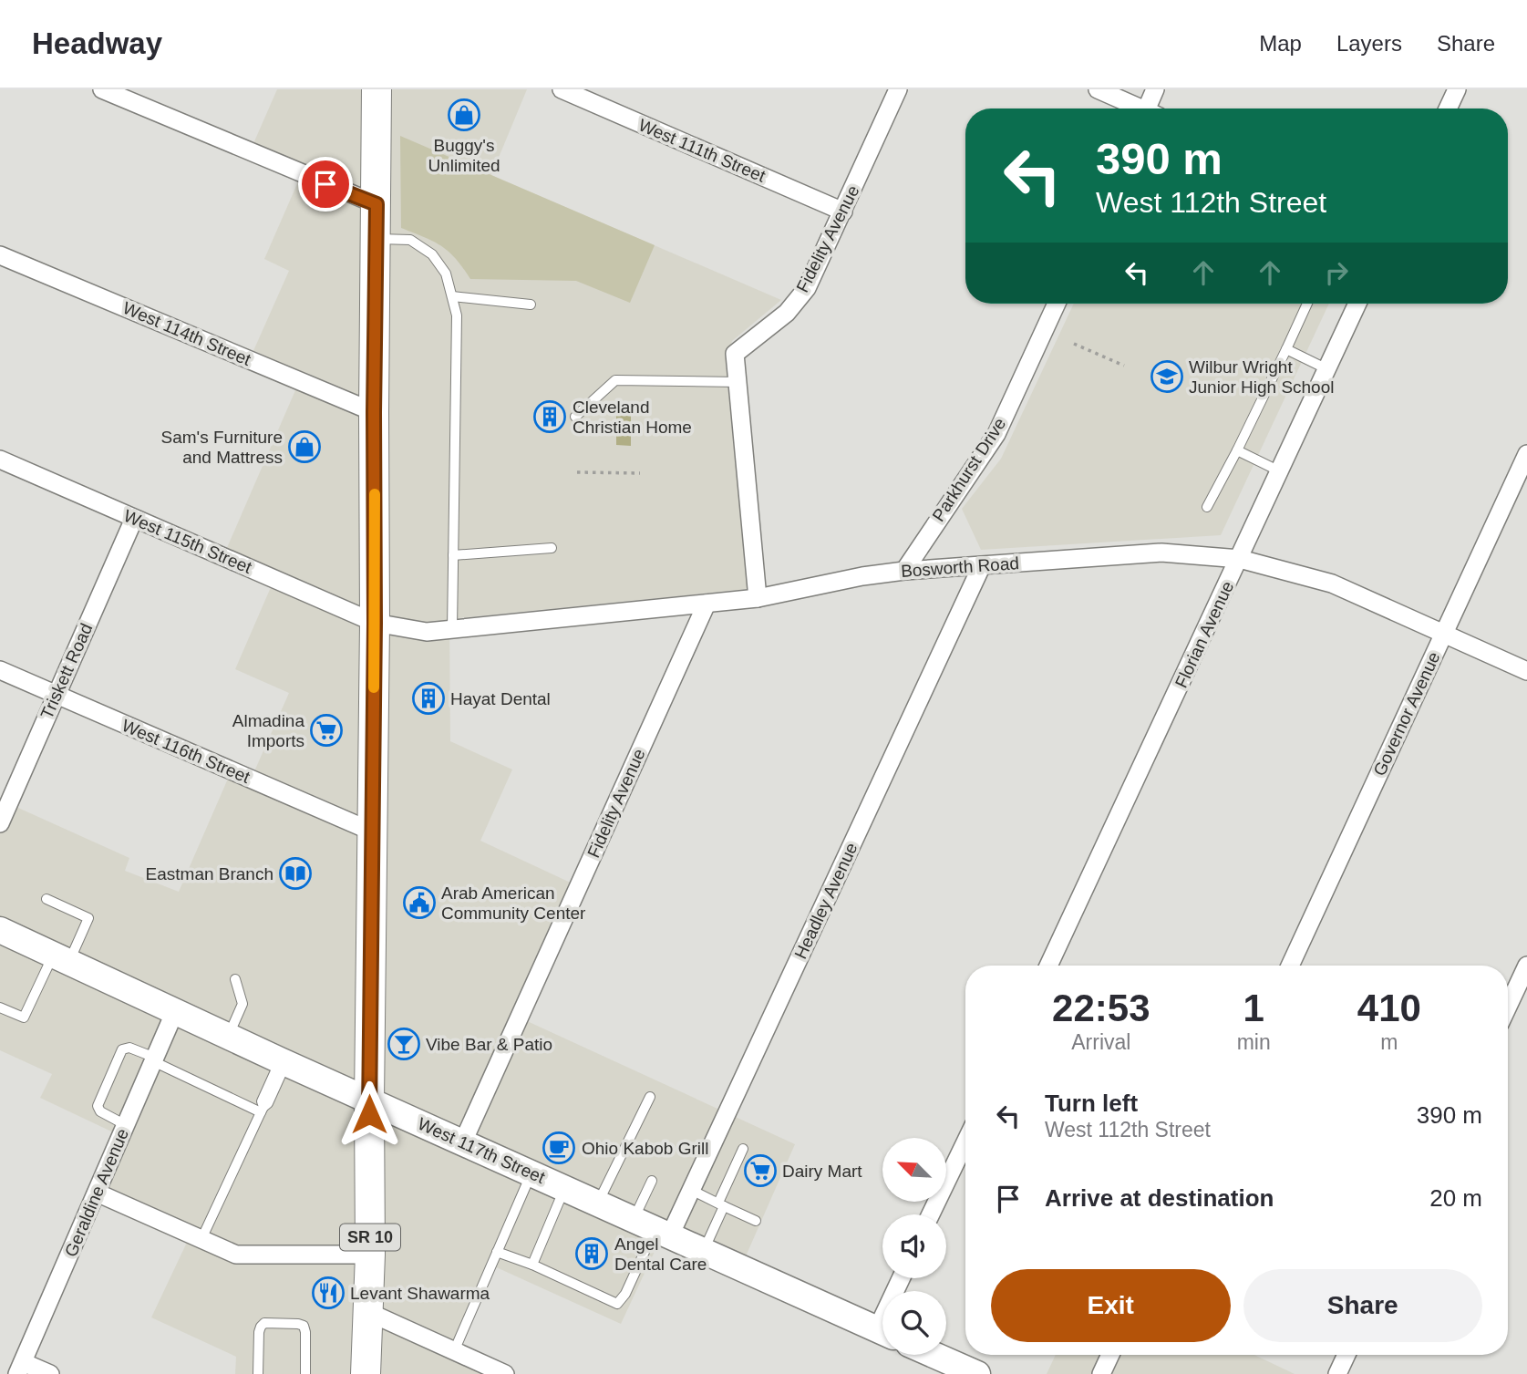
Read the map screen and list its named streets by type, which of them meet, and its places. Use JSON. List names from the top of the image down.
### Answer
{
  "streets": {
    "main road": ["West 117th Street", "SR 10"],
    "street": [
      "West 111th Street",
      "Fidelity Avenue",
      "West 114th Street",
      "Parkhurst Drive",
      "West 115th Street",
      "Bosworth Road",
      "Florian Avenue",
      "Triskett Road",
      "Governor Avenue",
      "West 116th Street",
      "Headley Avenue",
      "Geraldine Avenue"
    ]
  },
  "crossings": [
    ["West 111th Street", "Fidelity Avenue"],
    ["Fidelity Avenue", "Bosworth Road"],
    ["Fidelity Avenue", "West 117th Street"],
    ["West 114th Street", "SR 10"],
    ["Parkhurst Drive", "Bosworth Road"],
    ["West 115th Street", "Bosworth Road"],
    ["West 115th Street", "Triskett Road"],
    ["West 115th Street", "SR 10"],
    ["Bosworth Road", "Florian Avenue"],
    ["Bosworth Road", "Governor Avenue"],
    ["Bosworth Road", "Headley Avenue"],
    ["Bosworth Road", "SR 10"],
    ["Triskett Road", "West 116th Street"],
    ["West 116th Street", "SR 10"],
    ["Headley Avenue", "West 117th Street"],
    ["West 117th Street", "Geraldine Avenue"],
    ["West 117th Street", "SR 10"]
  ],
  "places": {
    "shop": ["Buggy's Unlimited", "Sam's Furniture and Mattress"],
    "school or university": ["Wilbur Wright Junior High School"],
    "building": ["Cleveland Christian Home", "Hayat Dental", "Angel Dental Care"],
    "supermarket": ["Almadina Imports", "Dairy Mart"],
    "library": ["Eastman Branch"],
    "public building": ["Arab American Community Center"],
    "bar": ["Vibe Bar & Patio"],
    "cafe": ["Ohio Kabob Grill"],
    "restaurant": ["Levant Shawarma"]
  },
  "north": "top left",
  "page": {
    "header": "Headway",
    "nav": ["Map", "Layers", "Share"],
    "turn": ["390 m", "West 112th Street"],
    "eta": [
      "22:53",
      "Arrival",
      "1",
      "min",
      "410",
      "m"
    ],
    "list": [
      {
        "name": "Turn left",
        "note": "West 112th Street",
        "value": "390 m"
      },
      {
        "name": "Arrive at destination",
        "value": "20 m"
      }
    ],
    "buttons": ["Exit", "Share"]
  }
}
